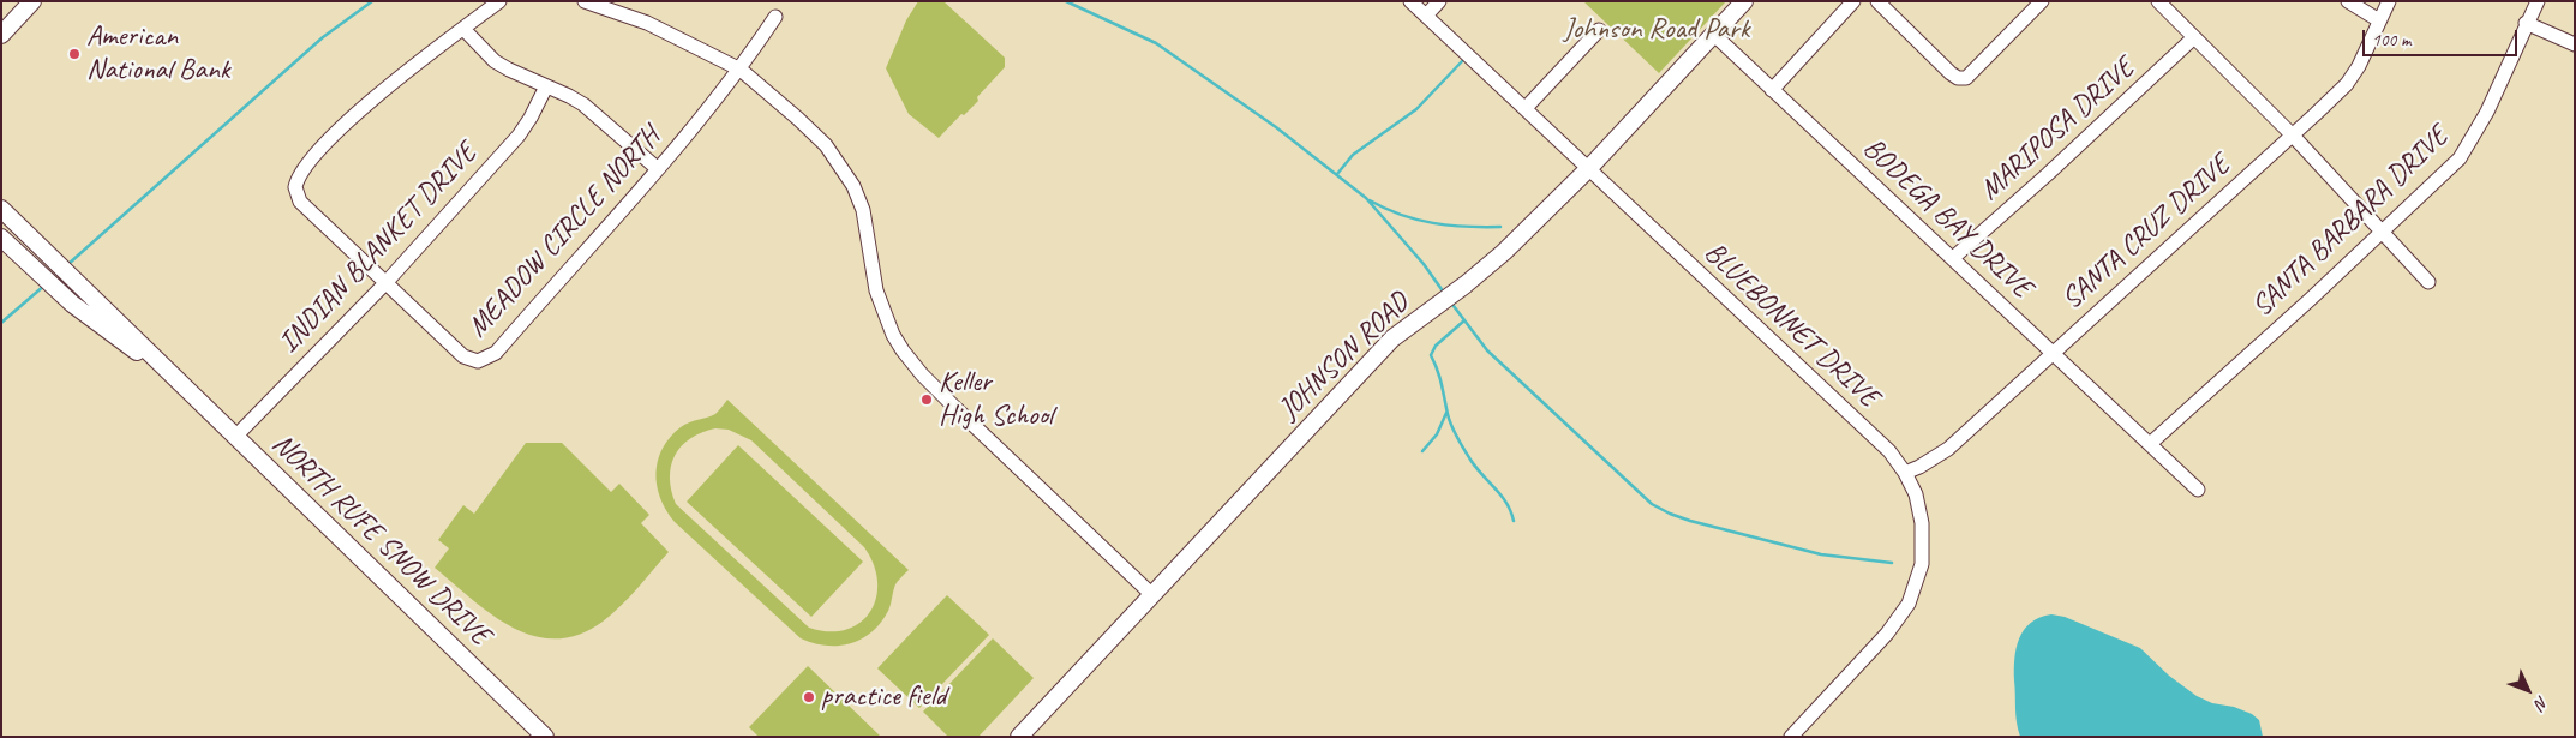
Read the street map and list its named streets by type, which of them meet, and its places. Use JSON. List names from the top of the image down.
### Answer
{
  "streets": {
    "main road": ["JOHNSON ROAD", "NORTH RUFE SNOW DRIVE"],
    "street": [
      "MARIPOSA DRIVE",
      "BODEGA BAY DRIVE",
      "SANTA BARBARA DRIVE",
      "MEADOW CIRCLE NORTH",
      "SANTA CRUZ DRIVE",
      "INDIAN BLANKET DRIVE",
      "BLUEBONNET DRIVE"
    ]
  },
  "crossings": [
    ["MARIPOSA DRIVE", "BODEGA BAY DRIVE"],
    ["BODEGA BAY DRIVE", "SANTA BARBARA DRIVE"],
    ["BODEGA BAY DRIVE", "SANTA CRUZ DRIVE"],
    ["BODEGA BAY DRIVE", "JOHNSON ROAD"],
    ["MEADOW CIRCLE NORTH", "INDIAN BLANKET DRIVE"],
    ["SANTA CRUZ DRIVE", "BLUEBONNET DRIVE"],
    ["INDIAN BLANKET DRIVE", "NORTH RUFE SNOW DRIVE"],
    ["BLUEBONNET DRIVE", "JOHNSON ROAD"]
  ],
  "parks": ["Johnson Road Park"],
  "places": ["American National Bank", "Keller High School", "practice field"],
  "scale_bar": "100 m",
  "north": "bottom right"
}
